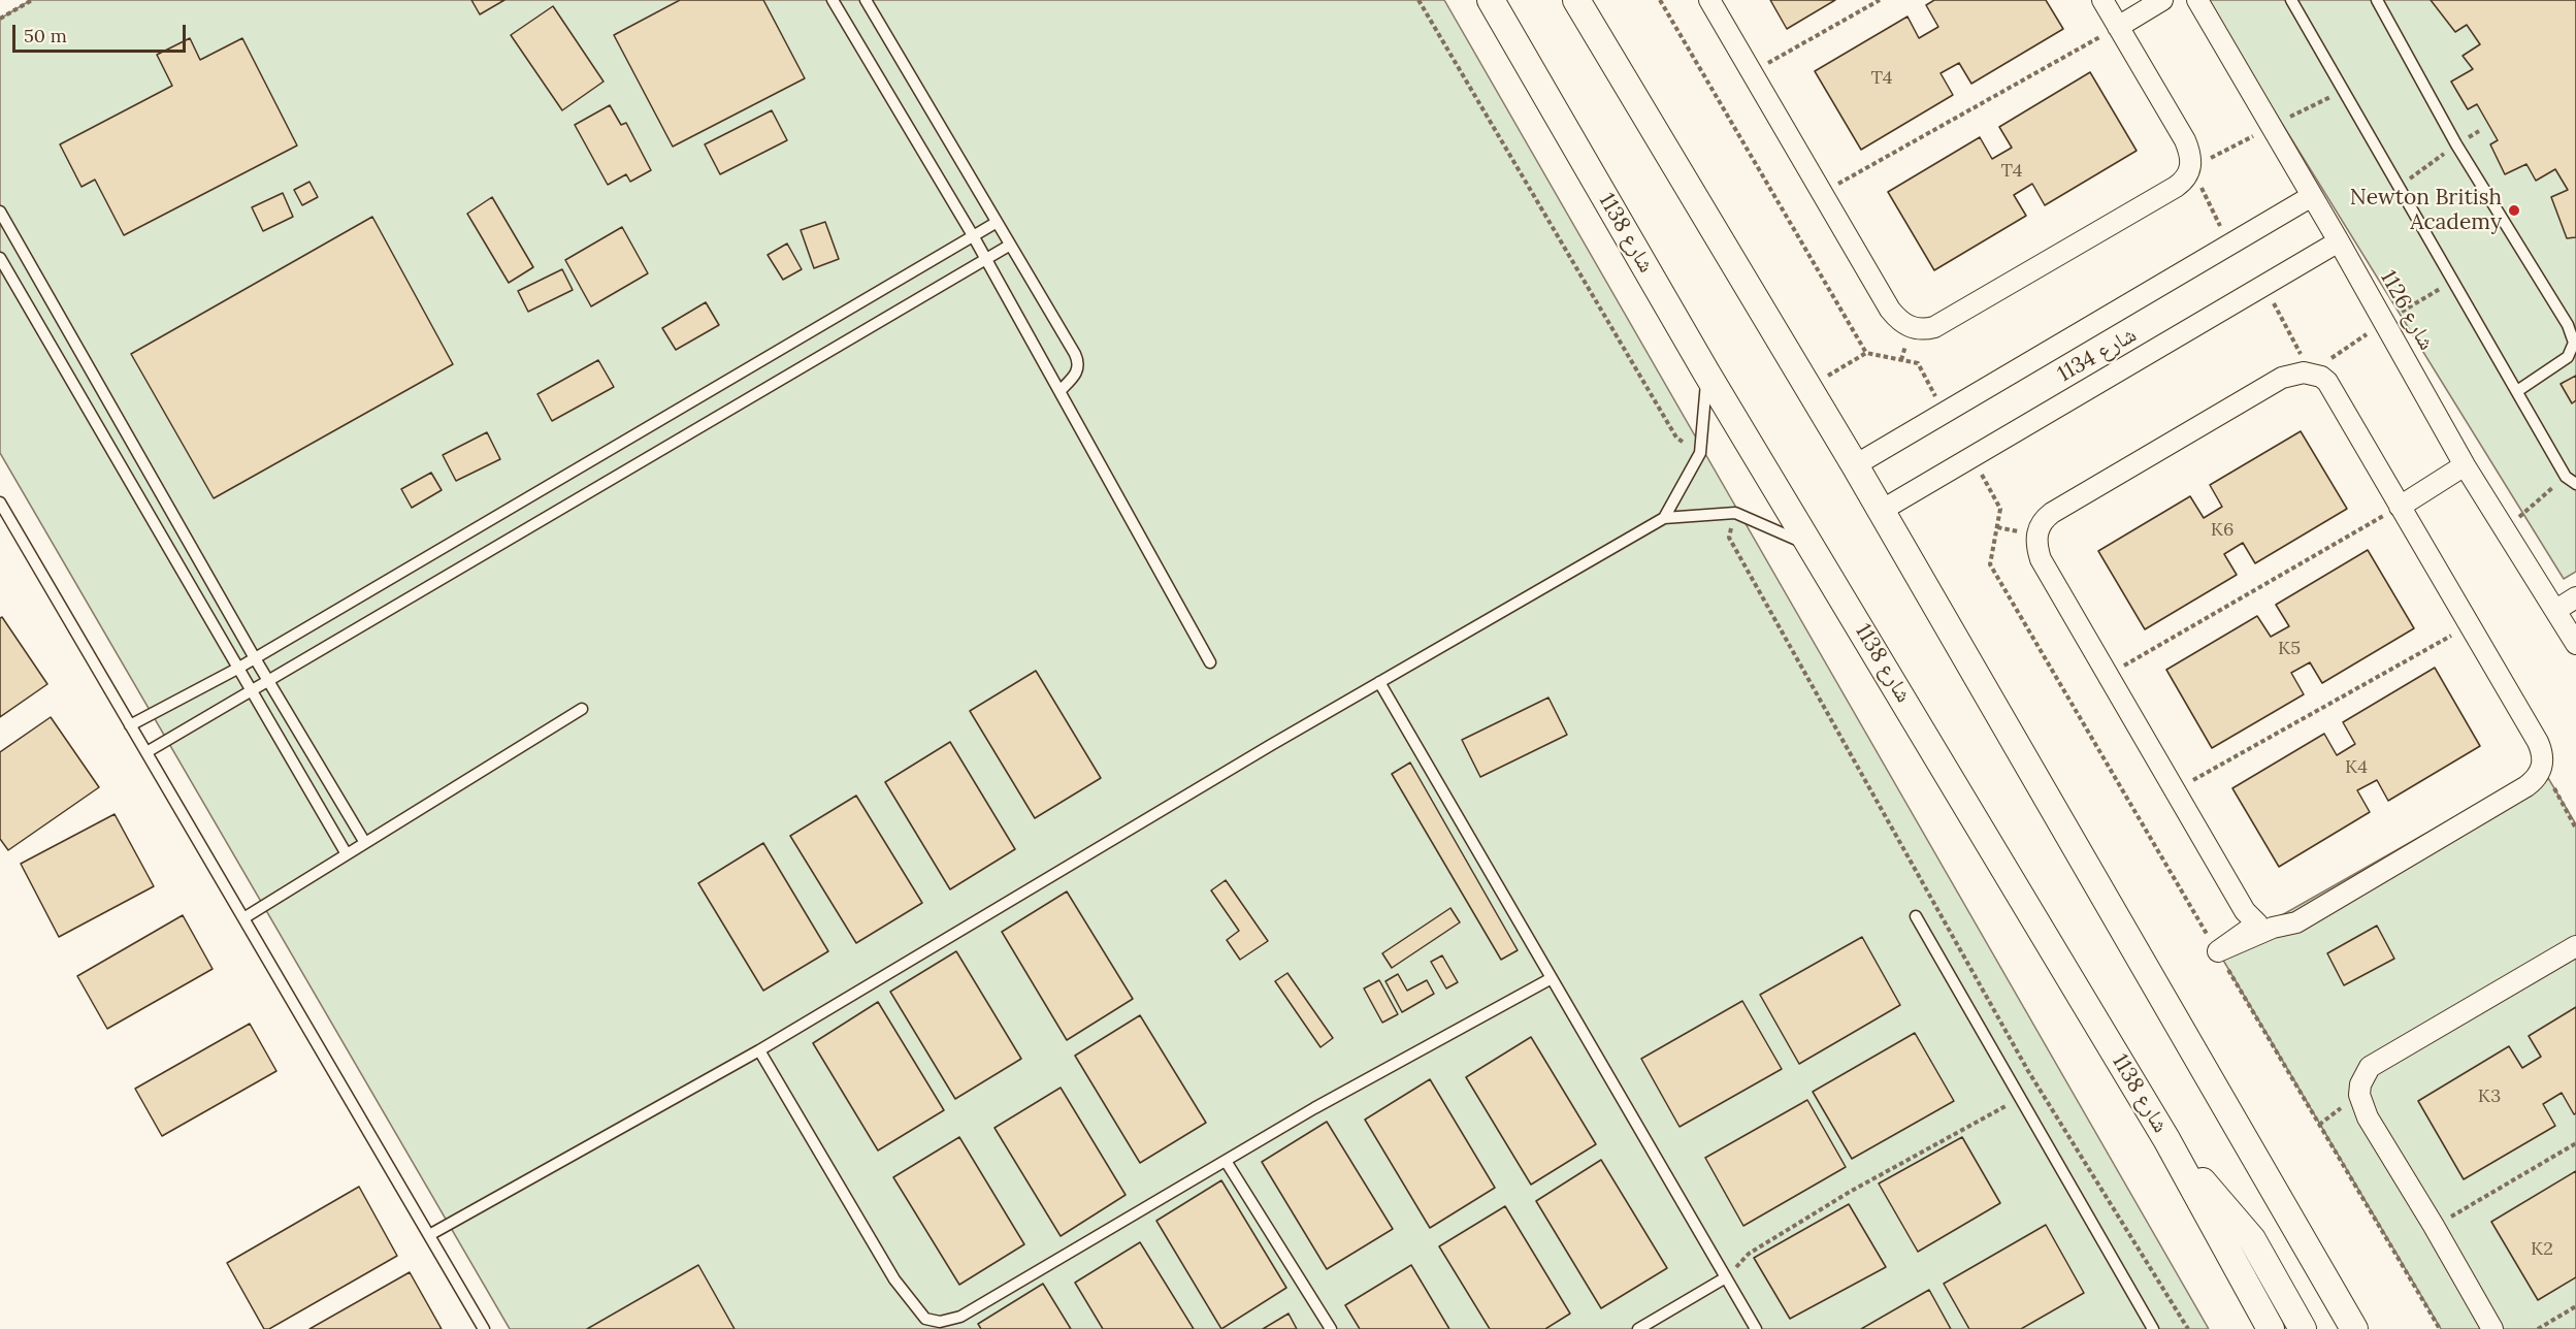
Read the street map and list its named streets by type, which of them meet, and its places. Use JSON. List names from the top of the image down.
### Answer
{
  "streets": {
    "street": ["شارع 1138", "شارع 1126", "شارع 1134"]
  },
  "crossings": [
    ["شارع 1126", "شارع 1134"]
  ],
  "places": ["Newton British Academy"],
  "house_numbers": [
    "T4",
    "T4",
    "K6",
    "K5",
    "K4",
    "K3",
    "K2"
  ],
  "scale_bar": "50 m"
}
